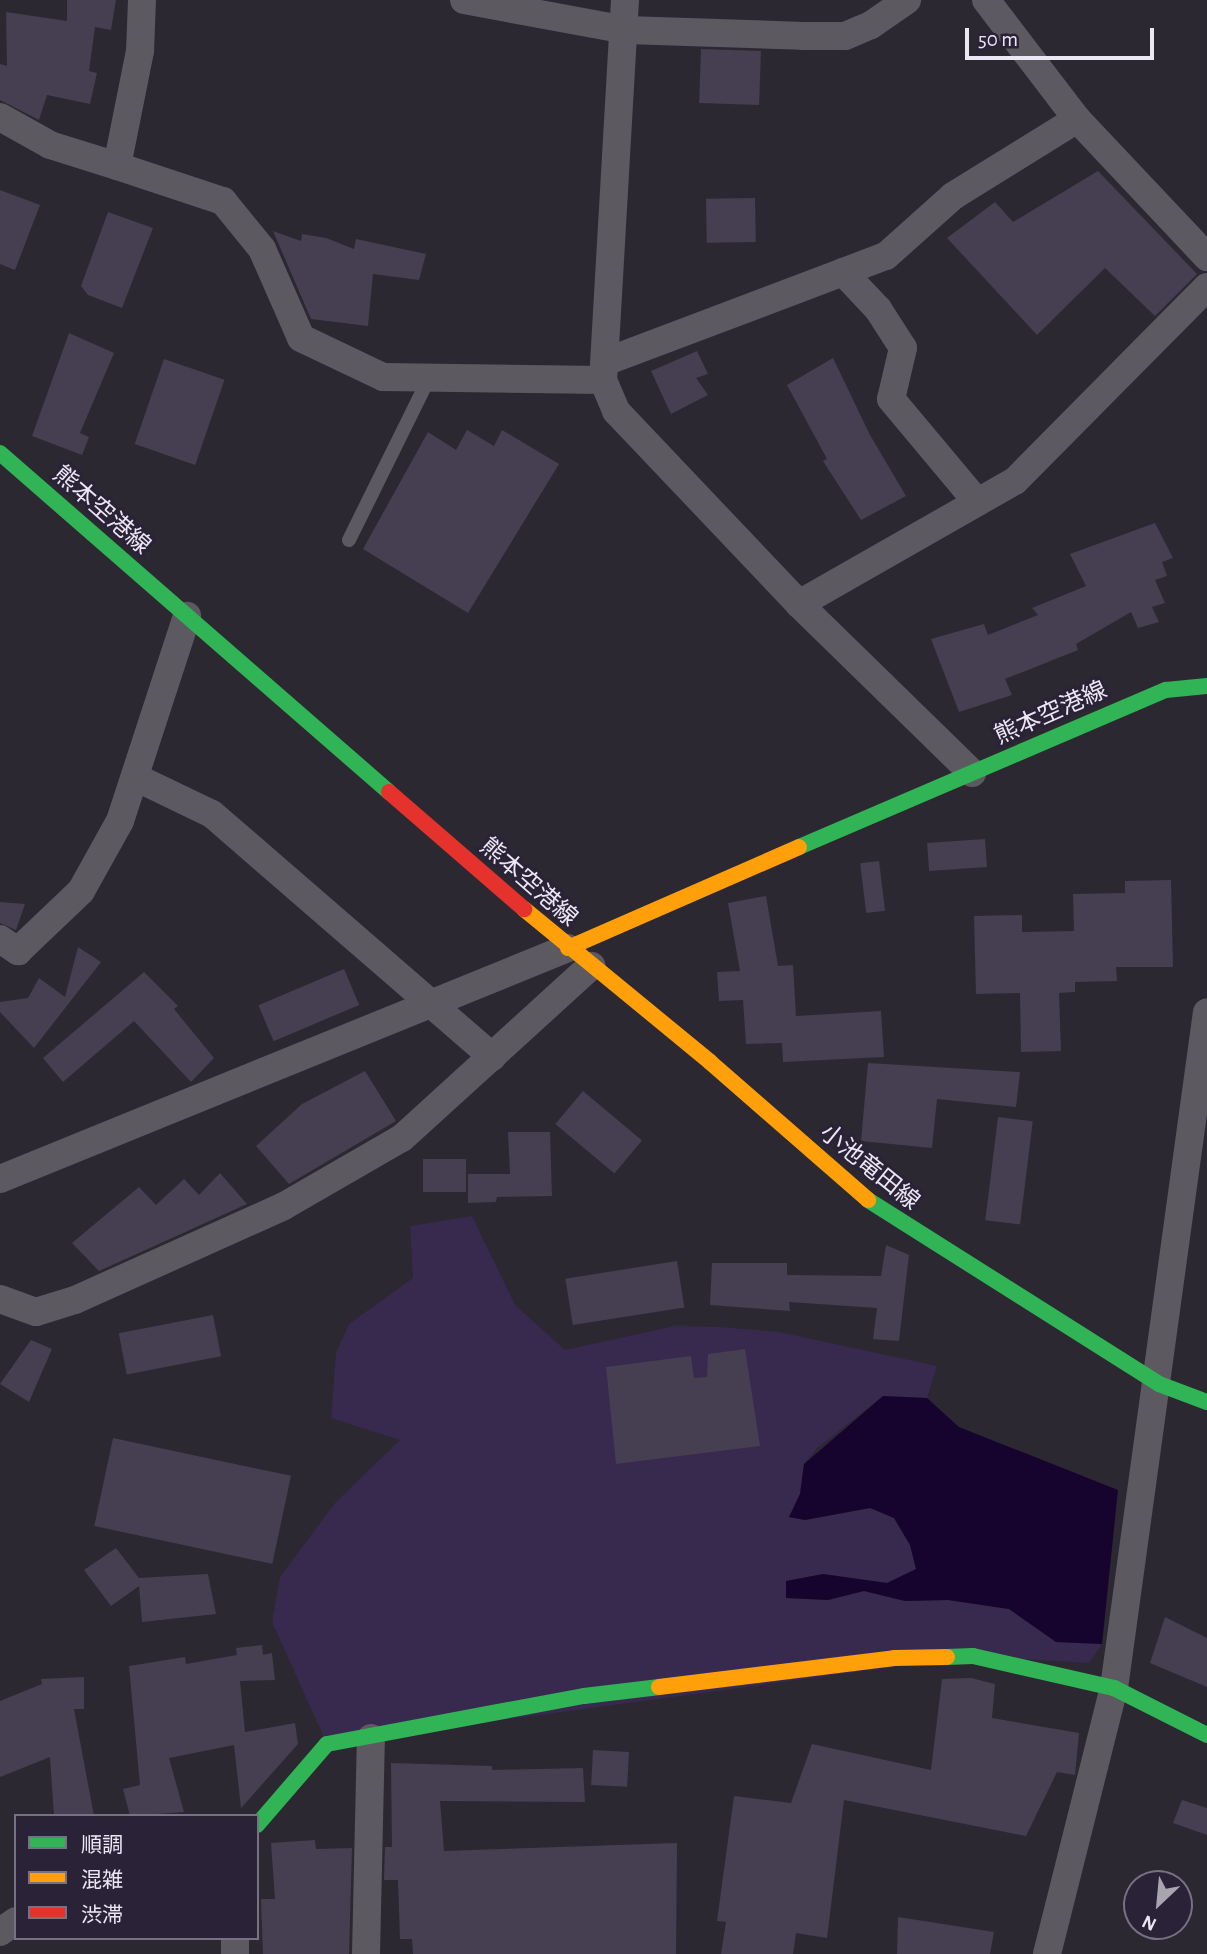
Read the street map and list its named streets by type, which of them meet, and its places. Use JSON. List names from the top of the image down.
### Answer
{
  "streets": {
    "main road": ["熊本空港線", "小池竜田線"]
  },
  "crossings": [
    ["熊本空港線", "小池竜田線"]
  ],
  "legend": ["順調", "混雑", "渋滞"],
  "scale_bar": "50 m",
  "north": "bottom left"
}
